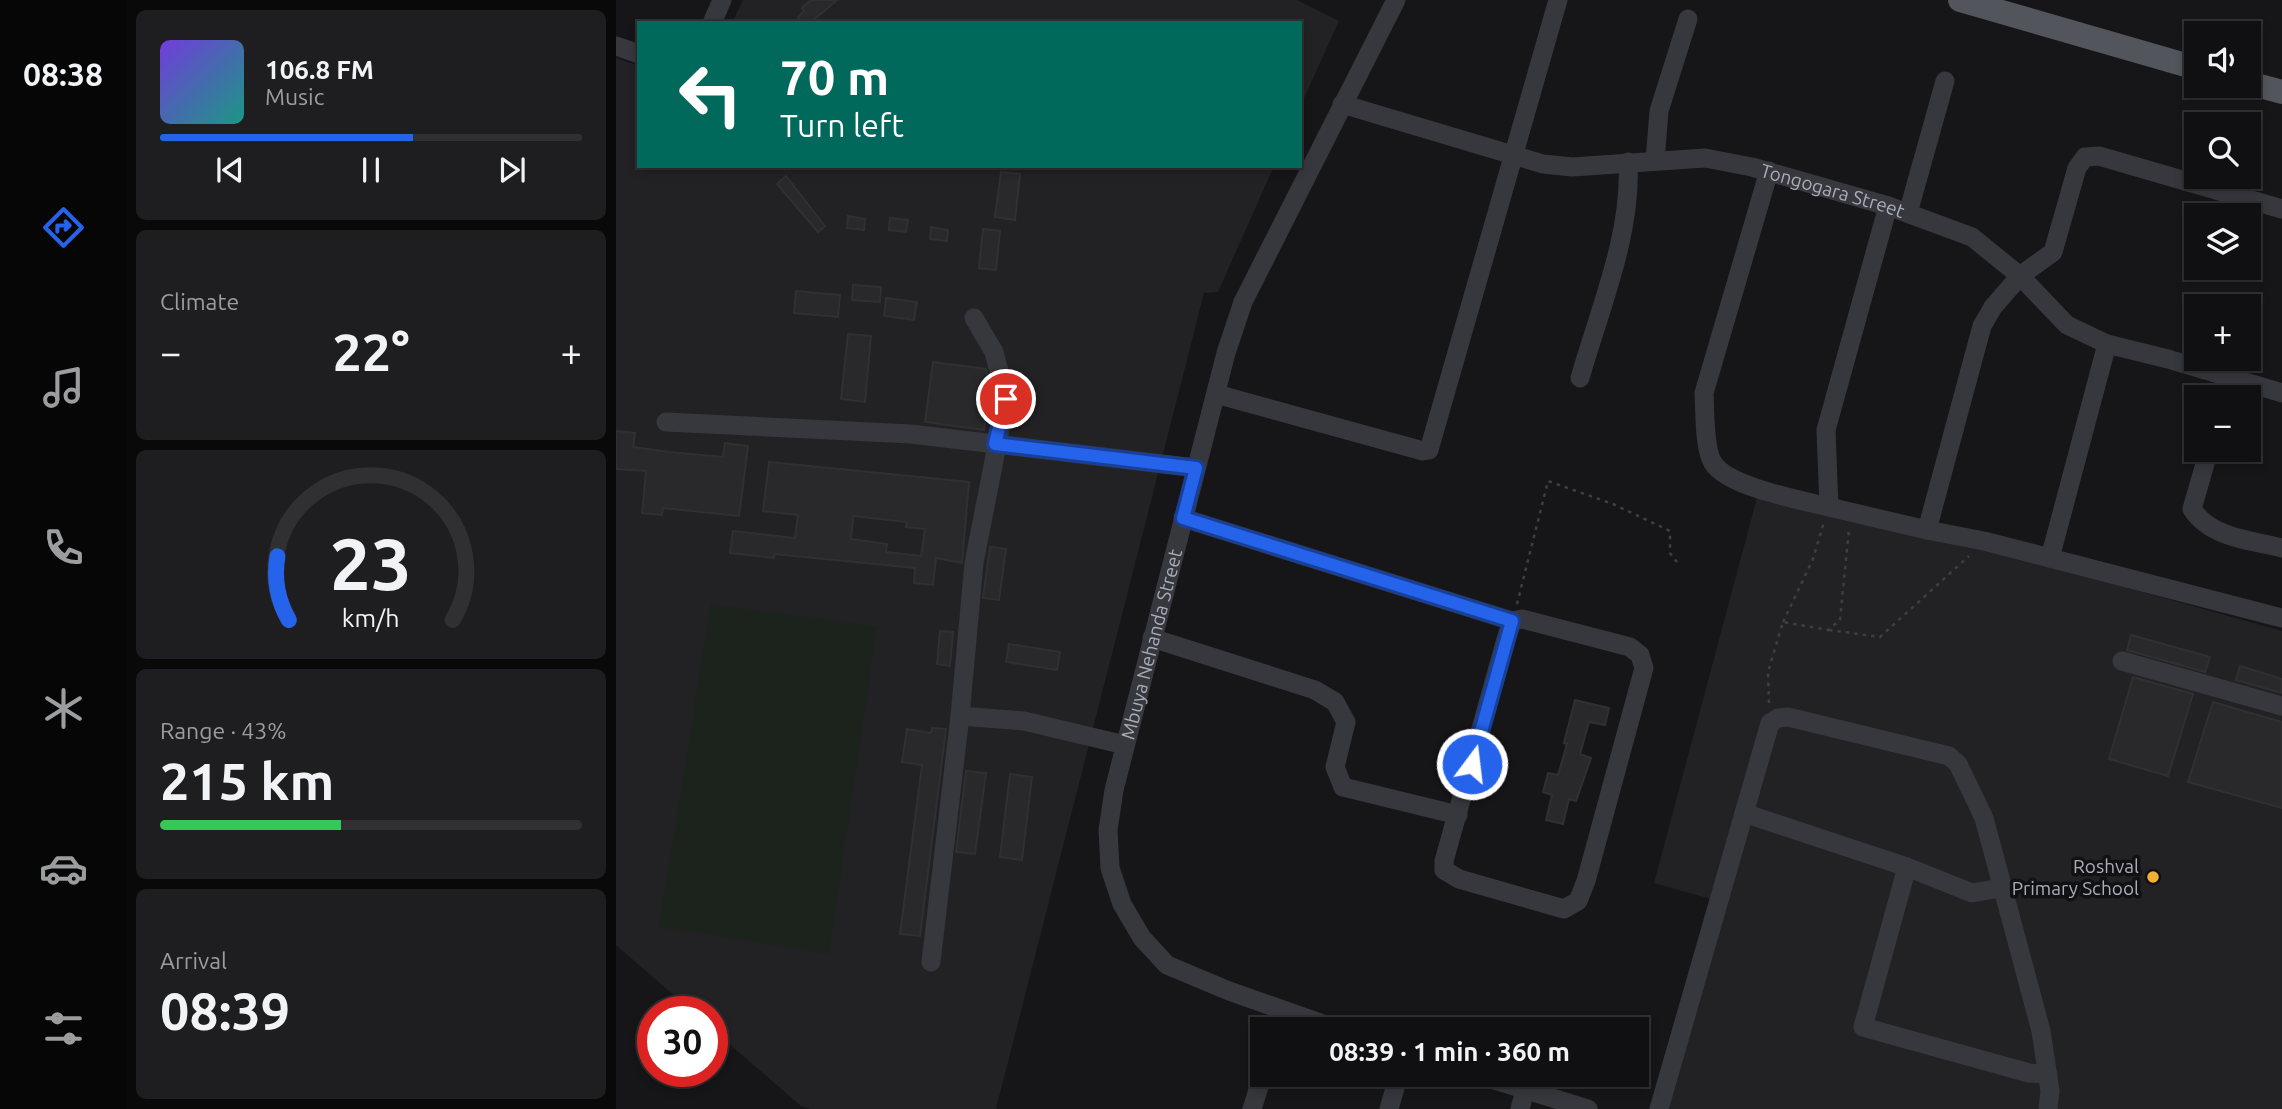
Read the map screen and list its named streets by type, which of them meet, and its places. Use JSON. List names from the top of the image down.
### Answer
{
  "streets": {
    "street": ["Tongogara Street", "Mbuya Nehanda Street"]
  },
  "crossings": [
    ["Tongogara Street", "Mbuya Nehanda Street"]
  ],
  "places": ["Roshval Primary School"],
  "page": {
    "tabs": "08:38",
    "map_buttons": ["+", "−"],
    "turn": ["70 m", "Turn left"],
    "song": ["106.8 FM", "Music"],
    "tile": [
      "Climate",
      ["Range · 43%", "215 km"],
      ["Arrival", "08:39"]
    ],
    "heat": ["−", "22°", "+"],
    "limit": "30",
    "trip": "08:39 · 1 min · 360 m",
    "gauge": ["23", "km/h"]
  }
}
